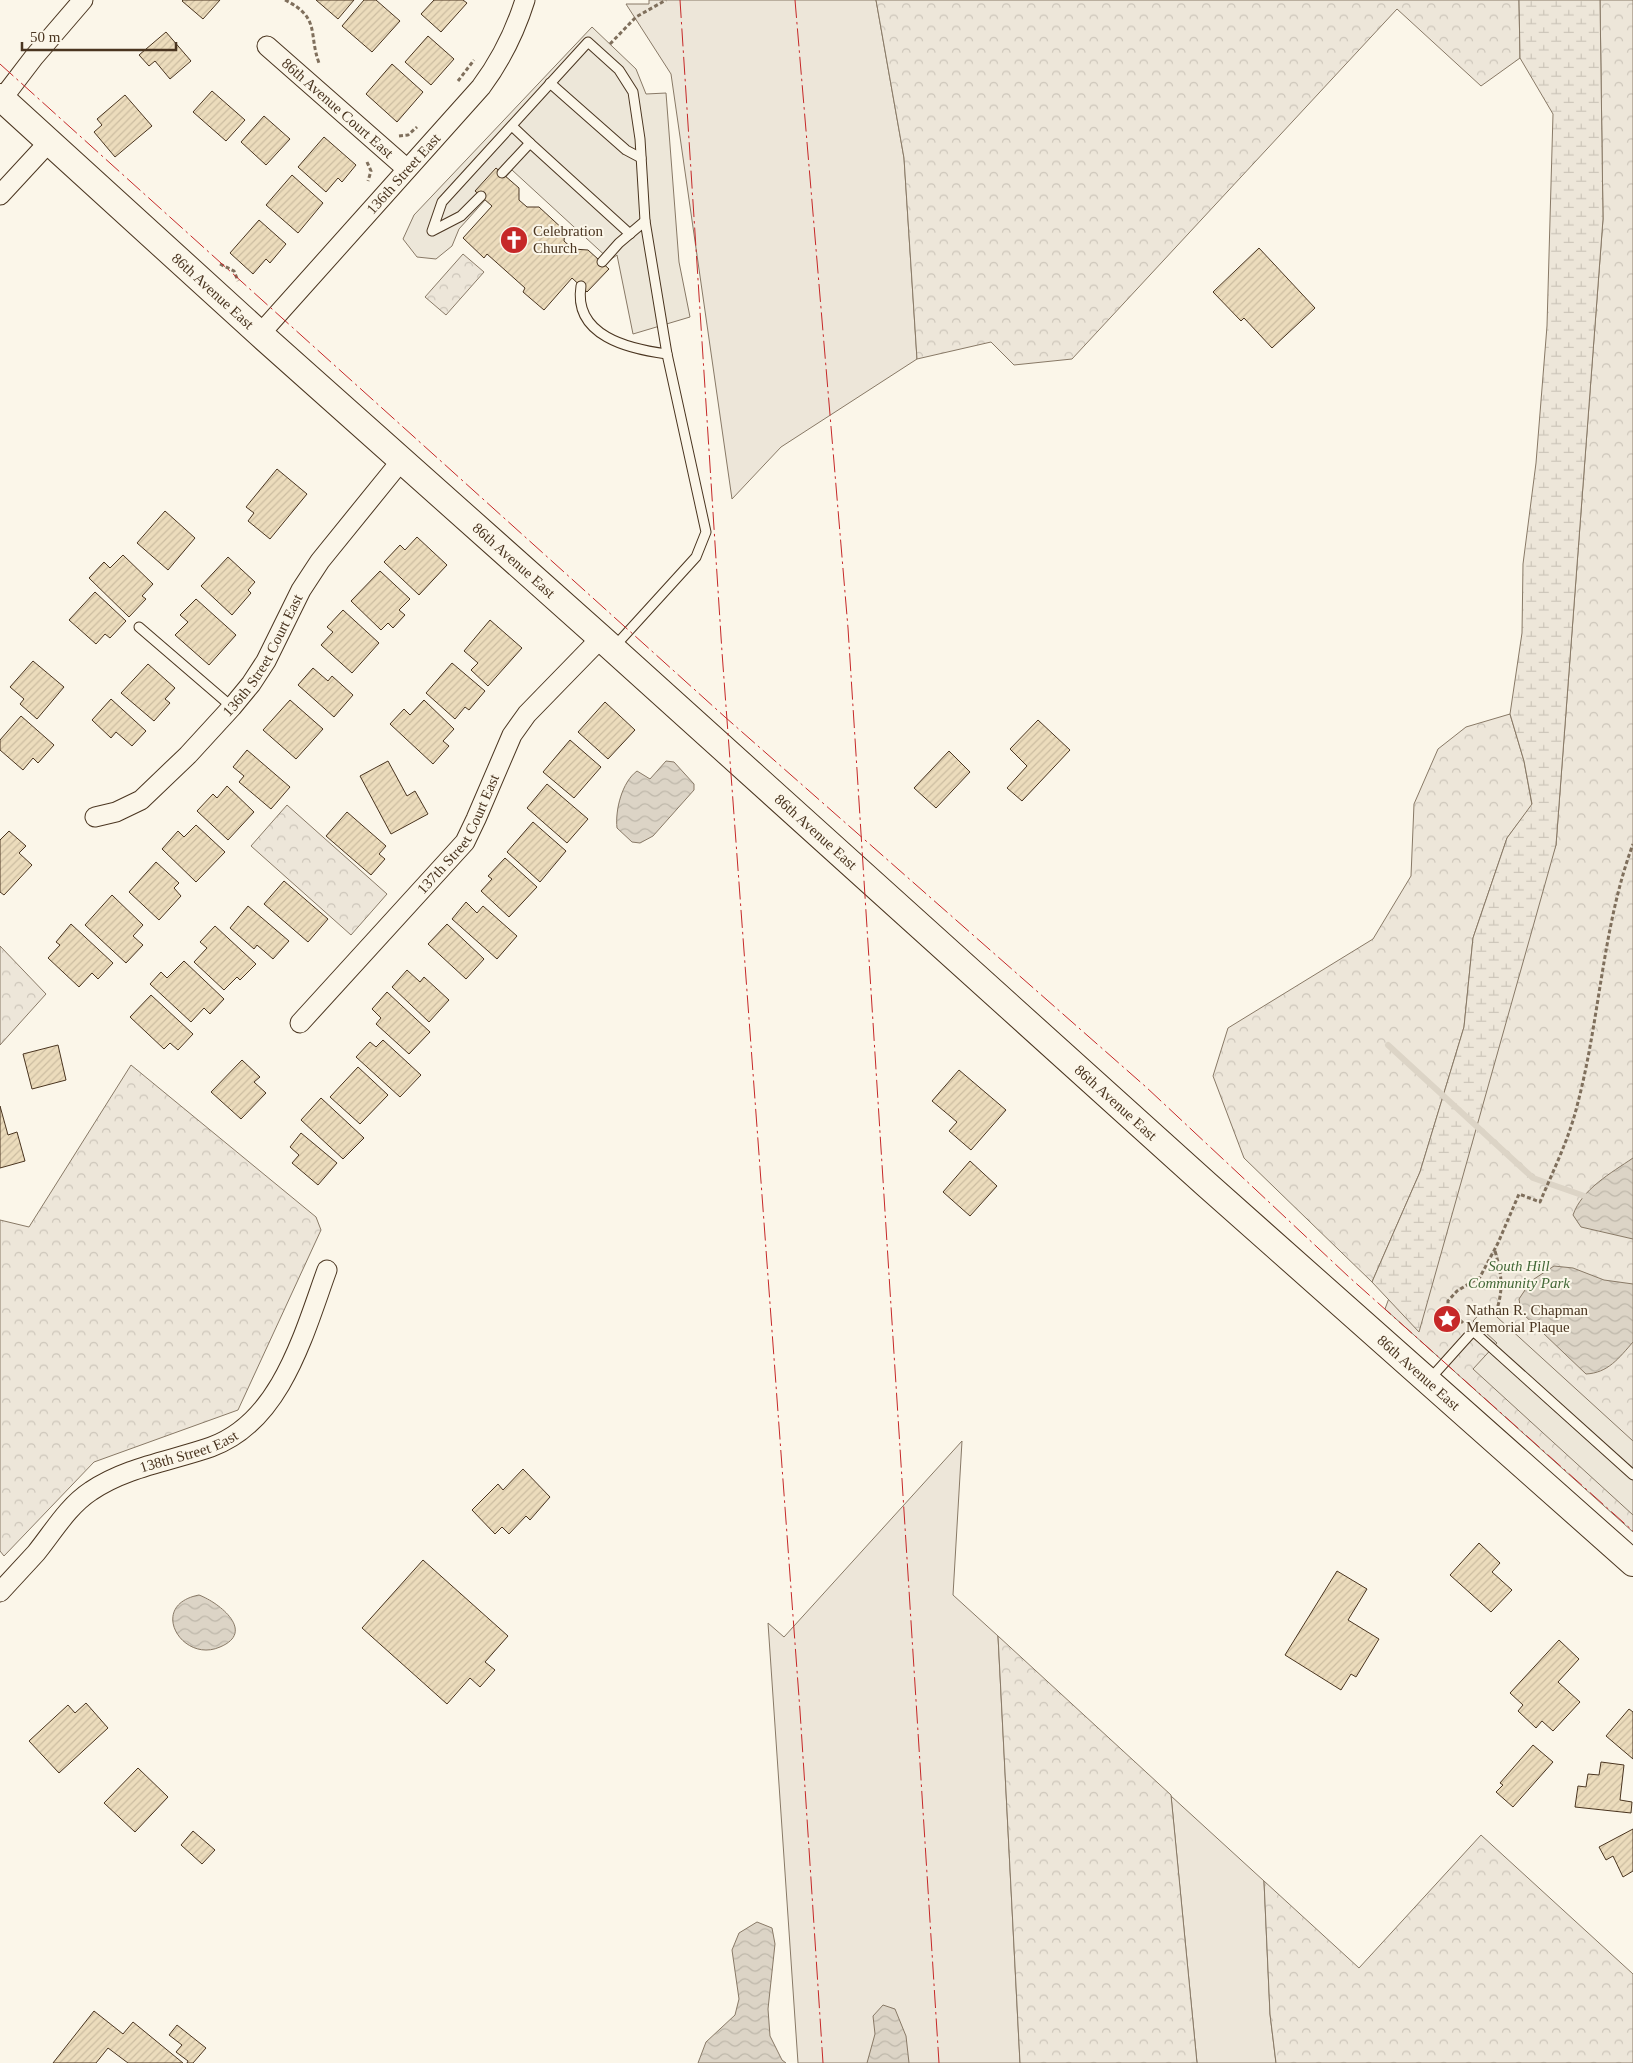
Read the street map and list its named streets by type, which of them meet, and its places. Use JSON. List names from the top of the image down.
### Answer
{
  "streets": {
    "street": [
      "86th Avenue Court East",
      "136th Street East",
      "86th Avenue East",
      "136th Street Court East",
      "137th Street Court East",
      "138th Street East"
    ]
  },
  "crossings": [
    ["86th Avenue Court East", "136th Street East"],
    ["136th Street East", "86th Avenue East"],
    ["86th Avenue East", "136th Street Court East"],
    ["86th Avenue East", "137th Street Court East"]
  ],
  "parks": ["South Hill Community Park"],
  "places": {
    "church": ["Celebration Church"],
    "place": ["Nathan R. Chapman Memorial Plaque"]
  },
  "scale_bar": "50 m"
}
